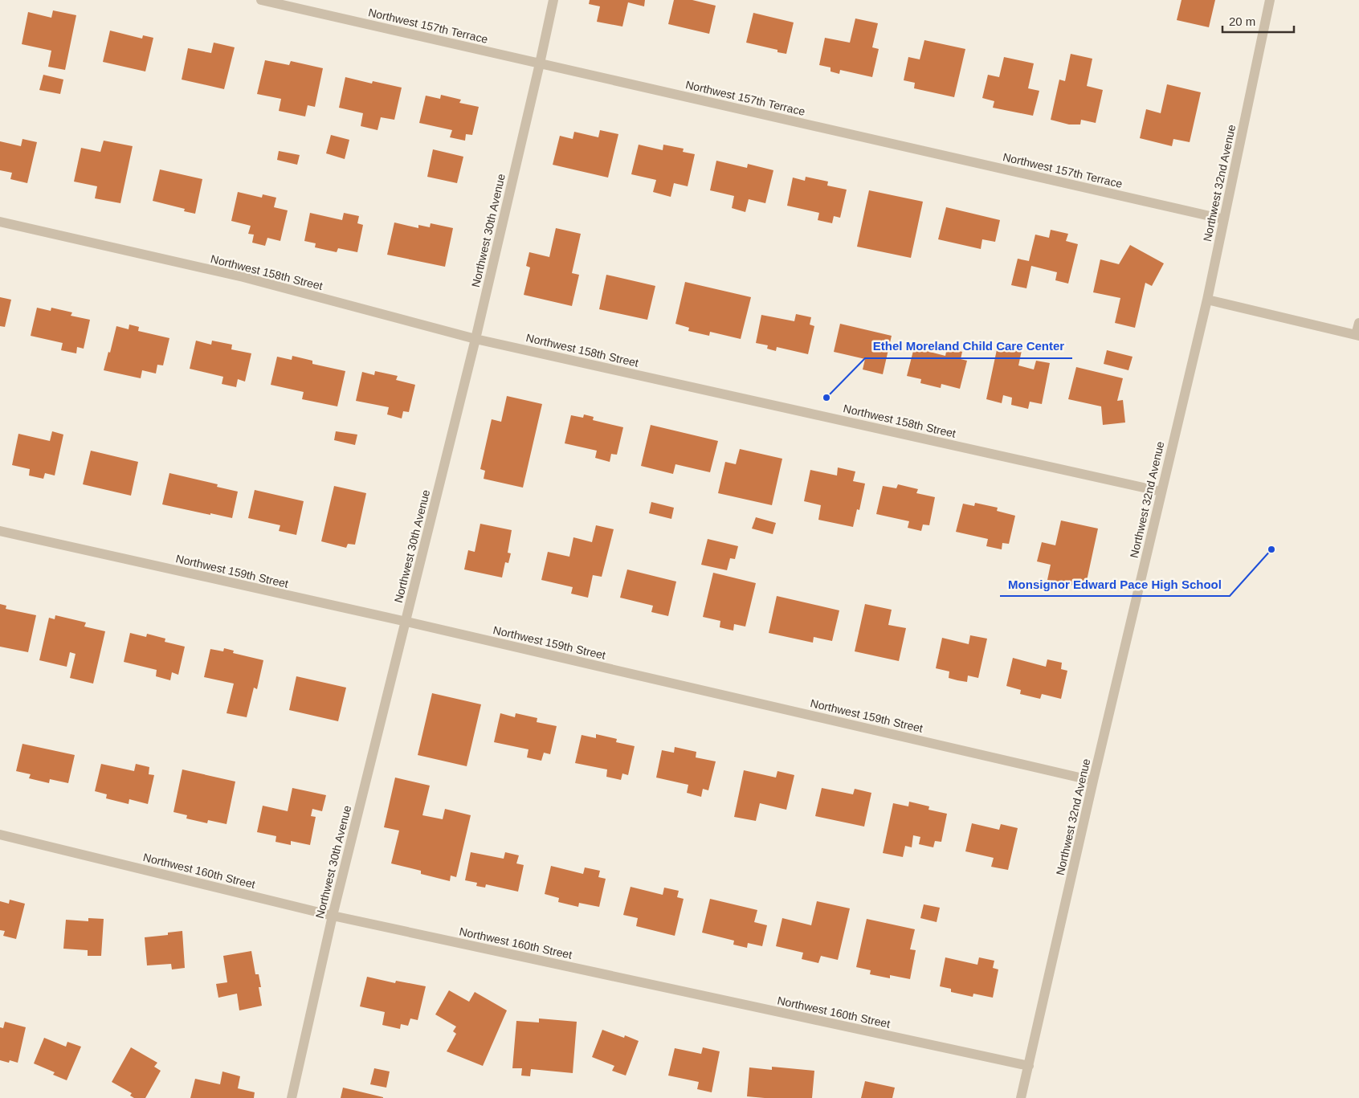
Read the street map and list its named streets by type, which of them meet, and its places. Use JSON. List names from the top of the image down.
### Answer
{
  "streets": {
    "street": [
      "Northwest 157th Terrace",
      "Northwest 32nd Avenue",
      "Northwest 30th Avenue",
      "Northwest 158th Street",
      "Northwest 159th Street",
      "Northwest 160th Street"
    ]
  },
  "crossings": [
    ["Northwest 157th Terrace", "Northwest 32nd Avenue"],
    ["Northwest 157th Terrace", "Northwest 30th Avenue"],
    ["Northwest 32nd Avenue", "Northwest 158th Street"],
    ["Northwest 32nd Avenue", "Northwest 159th Street"],
    ["Northwest 32nd Avenue", "Northwest 160th Street"],
    ["Northwest 30th Avenue", "Northwest 158th Street"],
    ["Northwest 30th Avenue", "Northwest 159th Street"],
    ["Northwest 30th Avenue", "Northwest 160th Street"]
  ],
  "places": ["Ethel Moreland Child Care Center", "Monsignor Edward Pace High School"],
  "scale_bar": "20 m"
}
